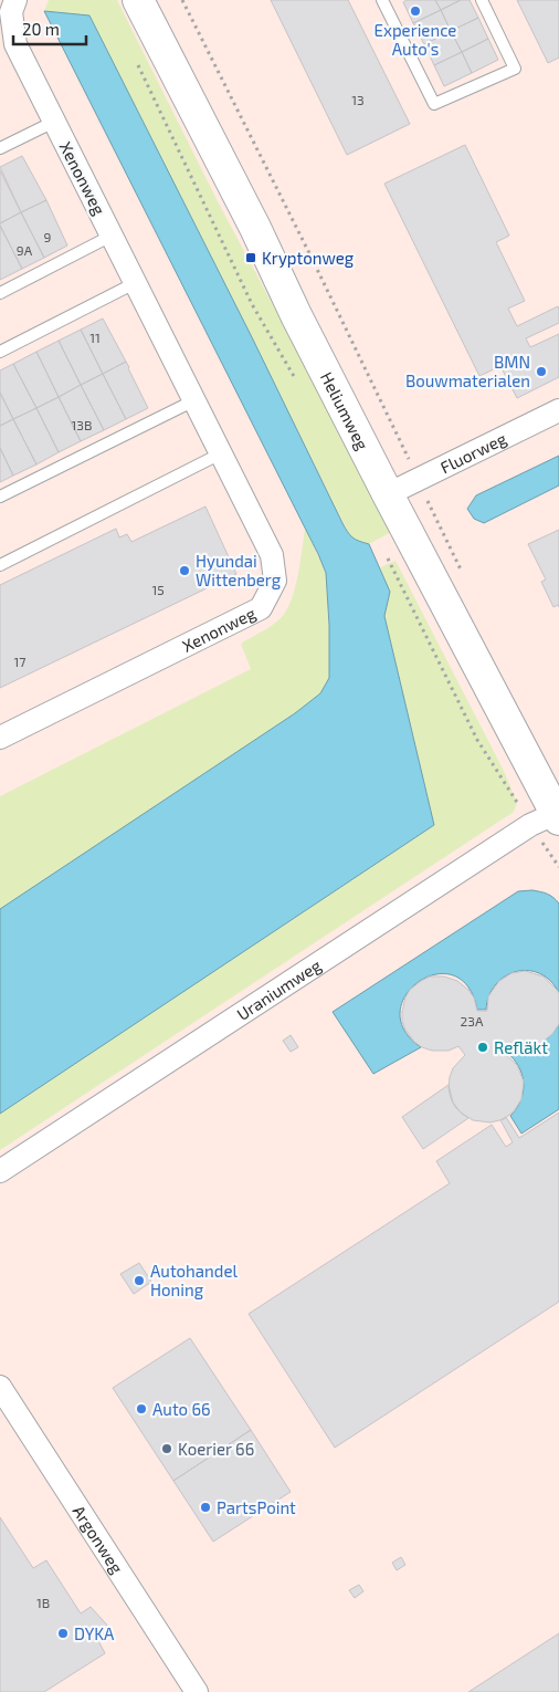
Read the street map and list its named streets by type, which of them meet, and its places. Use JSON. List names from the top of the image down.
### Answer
{
  "streets": {
    "street": [
      "Xenonweg",
      "Heliumweg",
      "Fluorweg",
      "Uraniumweg",
      "Argonweg"
    ]
  },
  "crossings": [
    ["Heliumweg", "Fluorweg"],
    ["Heliumweg", "Uraniumweg"]
  ],
  "places": {
    "other": [
      "Experience Auto's",
      "BMN Bouwmaterialen",
      "Hyundai Wittenberg",
      "Refläkt",
      "Autohandel Honing",
      "Auto 66",
      "Koerier 66",
      "PartsPoint",
      "DYKA"
    ],
    "transit": ["Kryptonweg"]
  },
  "house_numbers": [
    "13",
    "9",
    "9A",
    "11",
    "13B",
    "15",
    "17",
    "23A",
    "1B"
  ],
  "scale_bar": "20 m"
}
